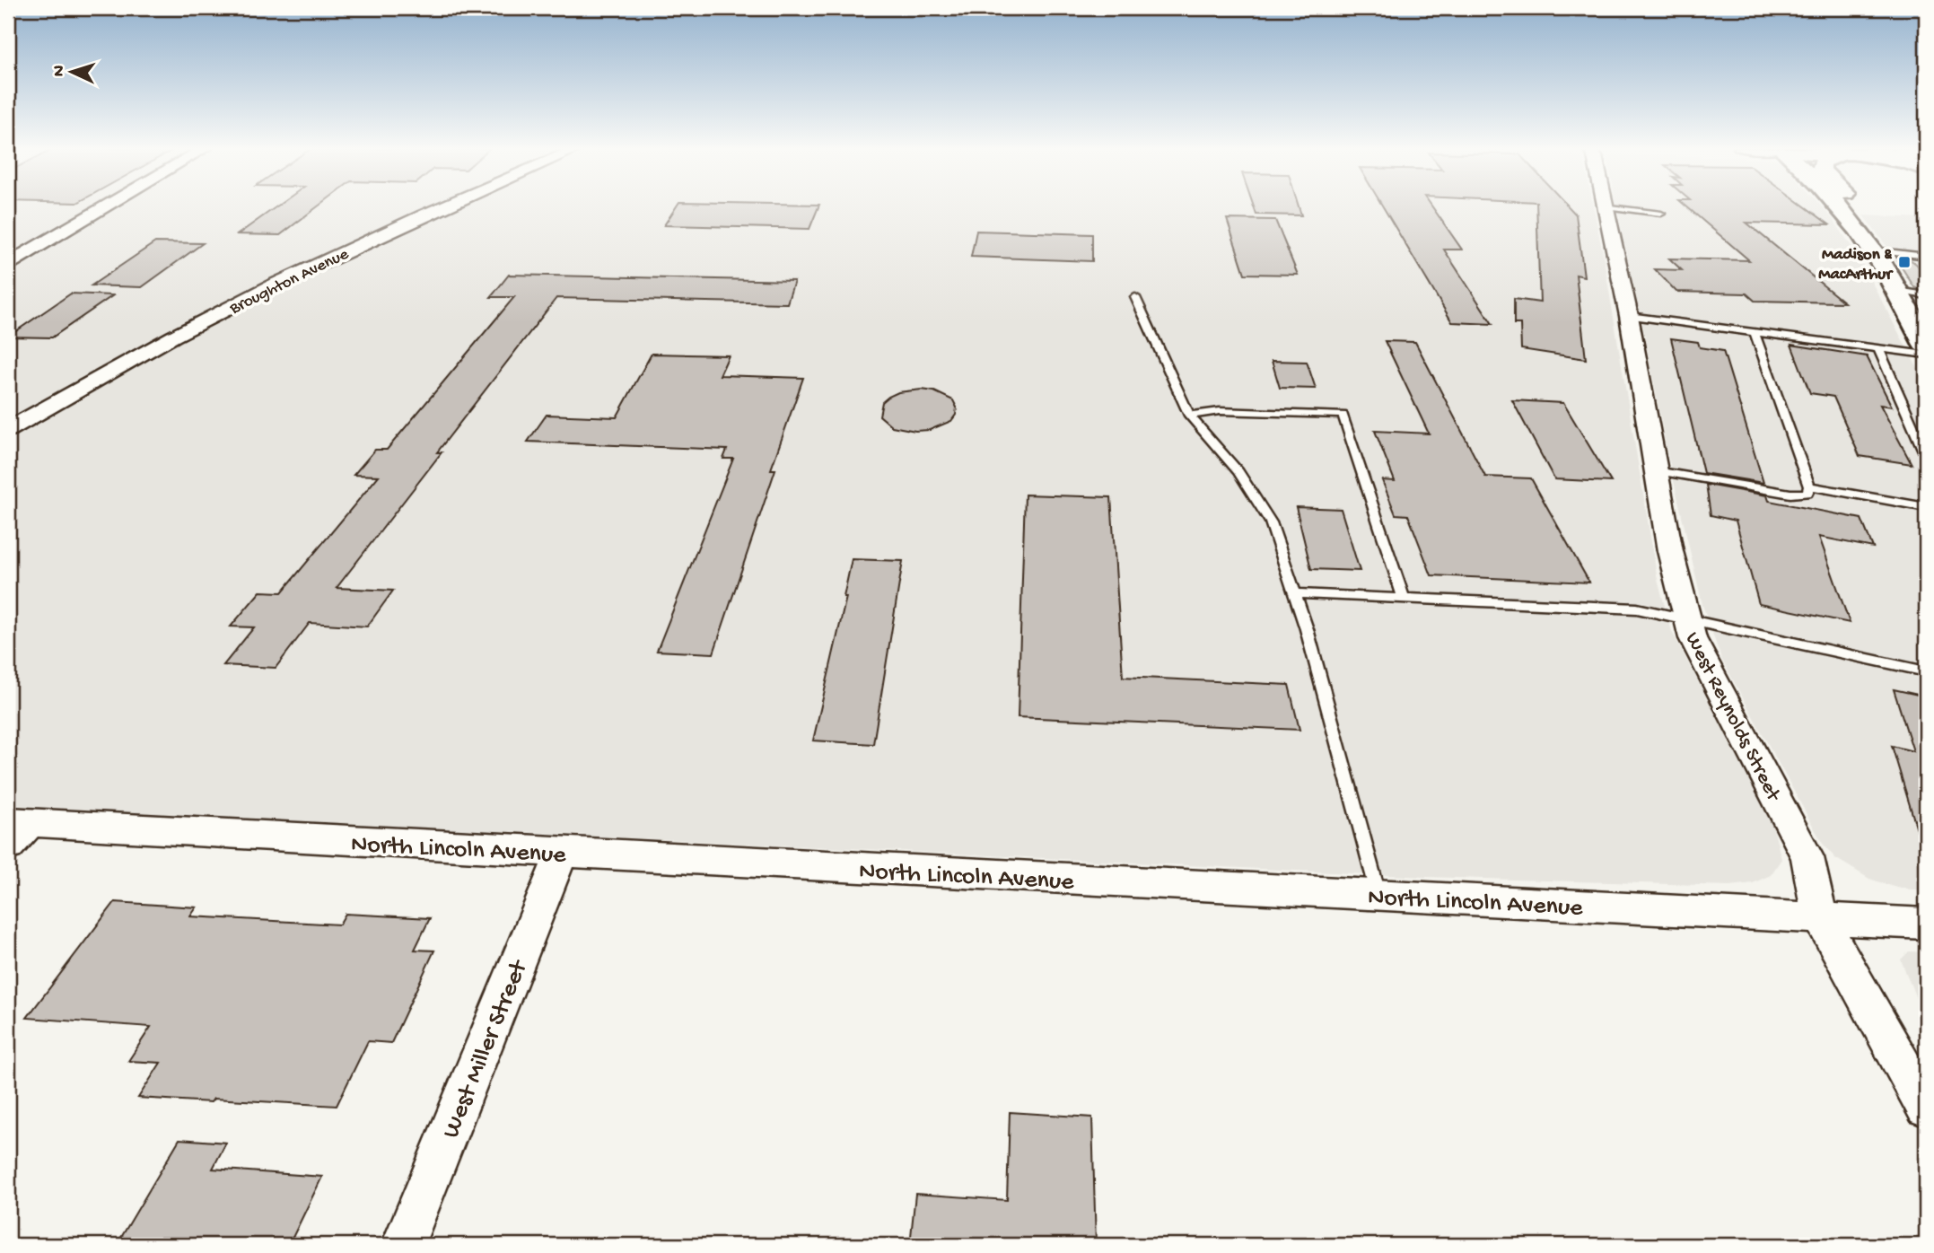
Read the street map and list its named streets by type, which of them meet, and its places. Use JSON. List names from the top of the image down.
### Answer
{
  "streets": {
    "street": [
      "Broughton Avenue",
      "West Reynolds Street",
      "North Lincoln Avenue",
      "West Miller Street"
    ]
  },
  "crossings": [
    ["West Reynolds Street", "North Lincoln Avenue"],
    ["North Lincoln Avenue", "West Miller Street"]
  ],
  "places": {
    "transit": ["Madison & MacArthur"]
  },
  "north": "left"
}
